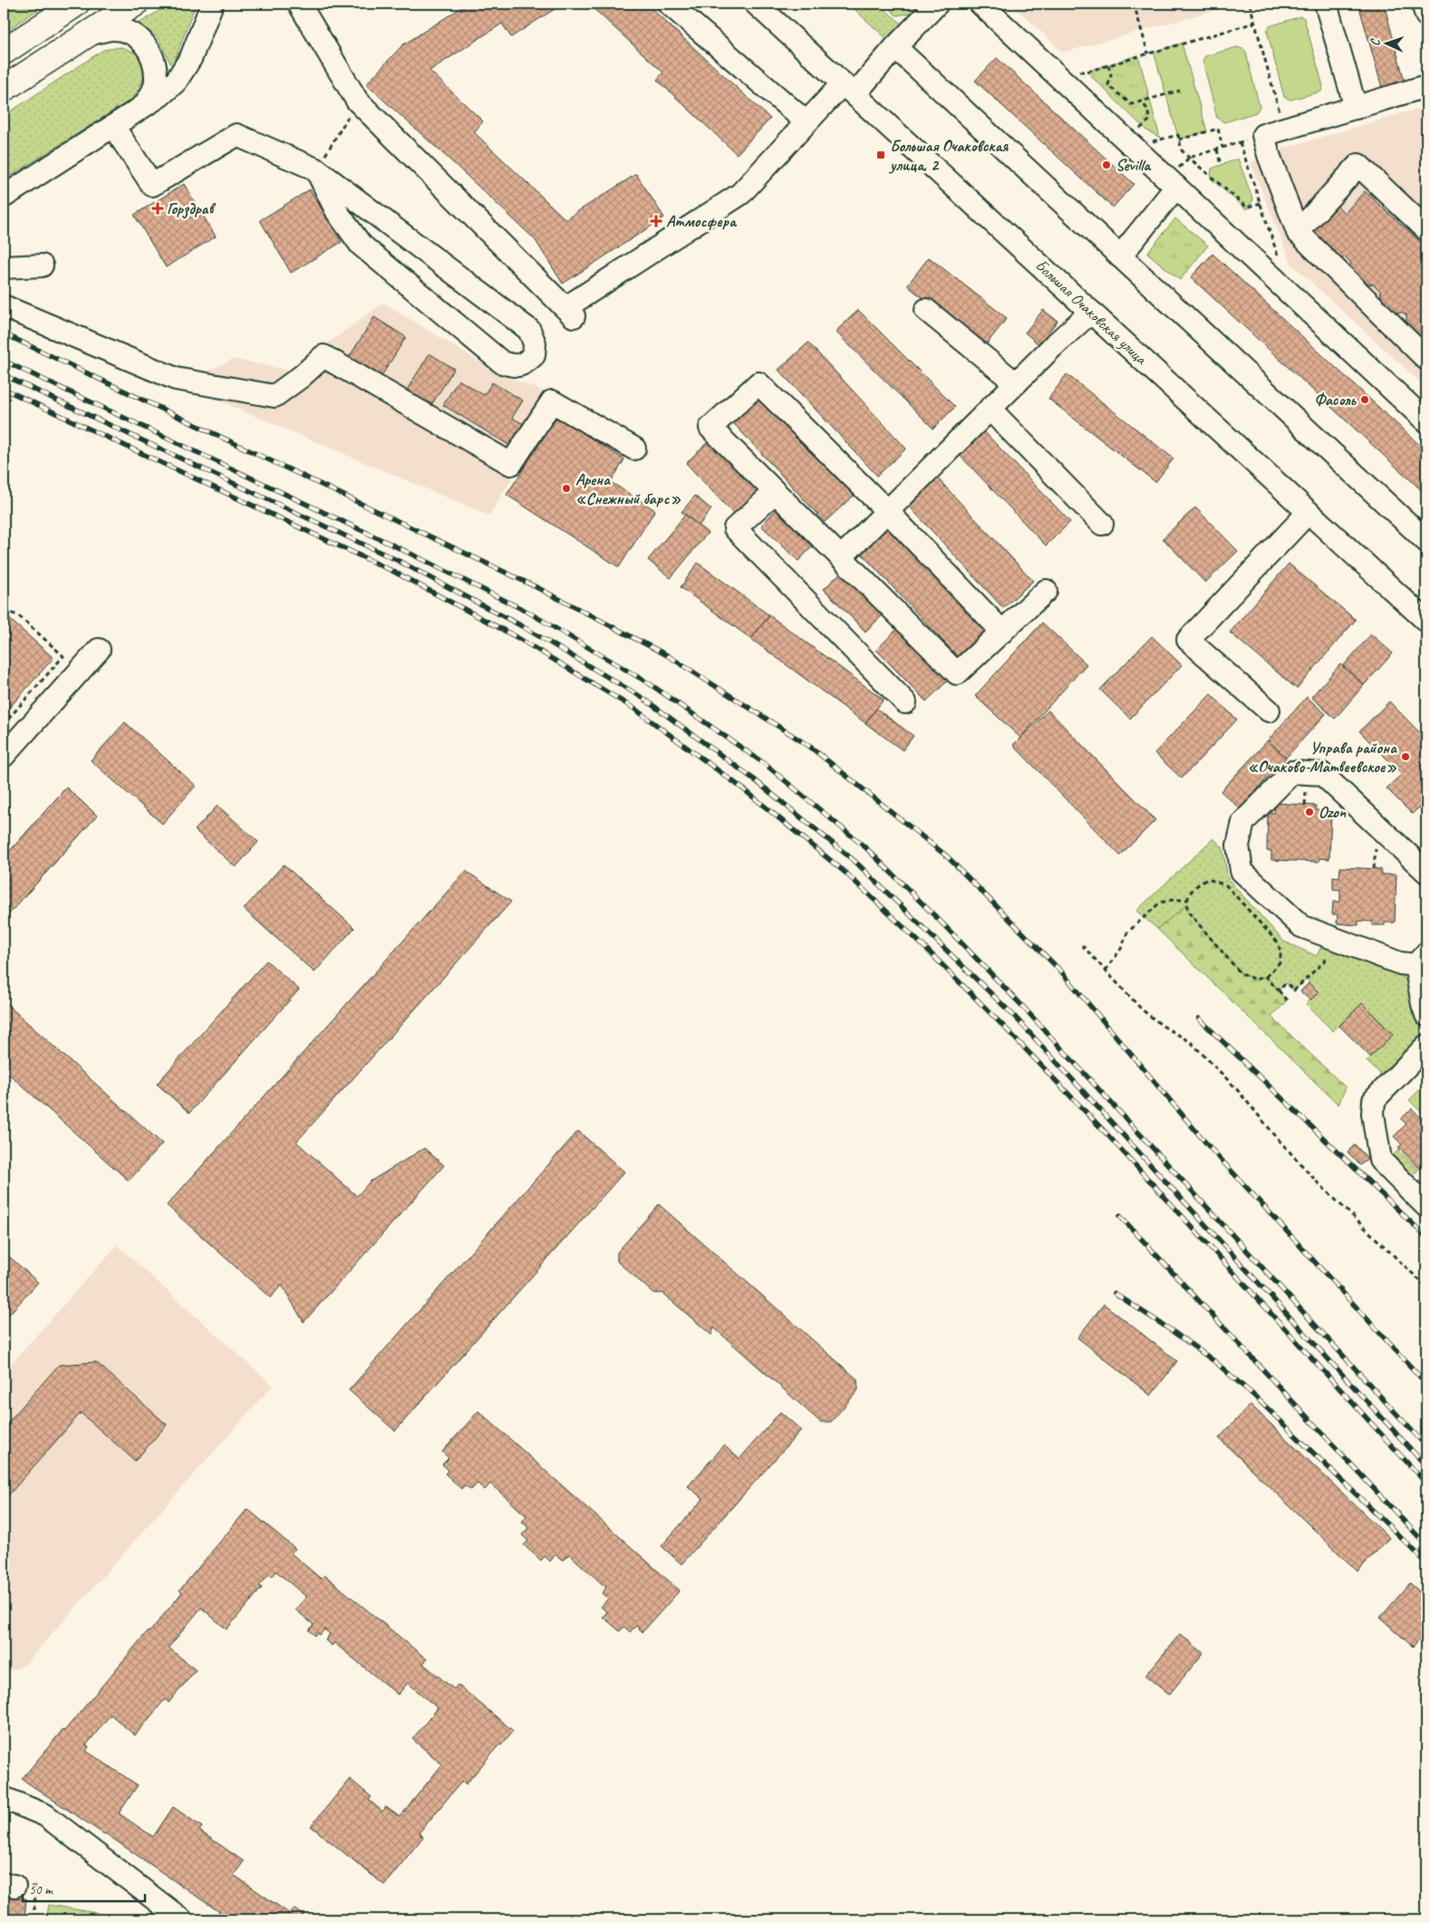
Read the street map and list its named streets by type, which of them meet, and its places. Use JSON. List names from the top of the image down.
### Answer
{
  "streets": {
    "street": ["Большая Очаковская улица"]
  },
  "places": {
    "transit": ["Большая Очаковская улица, 2"],
    "other": [
      "Sevilla",
      "Фасоль",
      "Арена «Снежный барс»",
      "Управа района «Очаково-Матвеевское»",
      "Ozon"
    ],
    "health": ["Горздрав", "Атмосфера"]
  },
  "scale_bar": "50 m",
  "north": "left"
}
